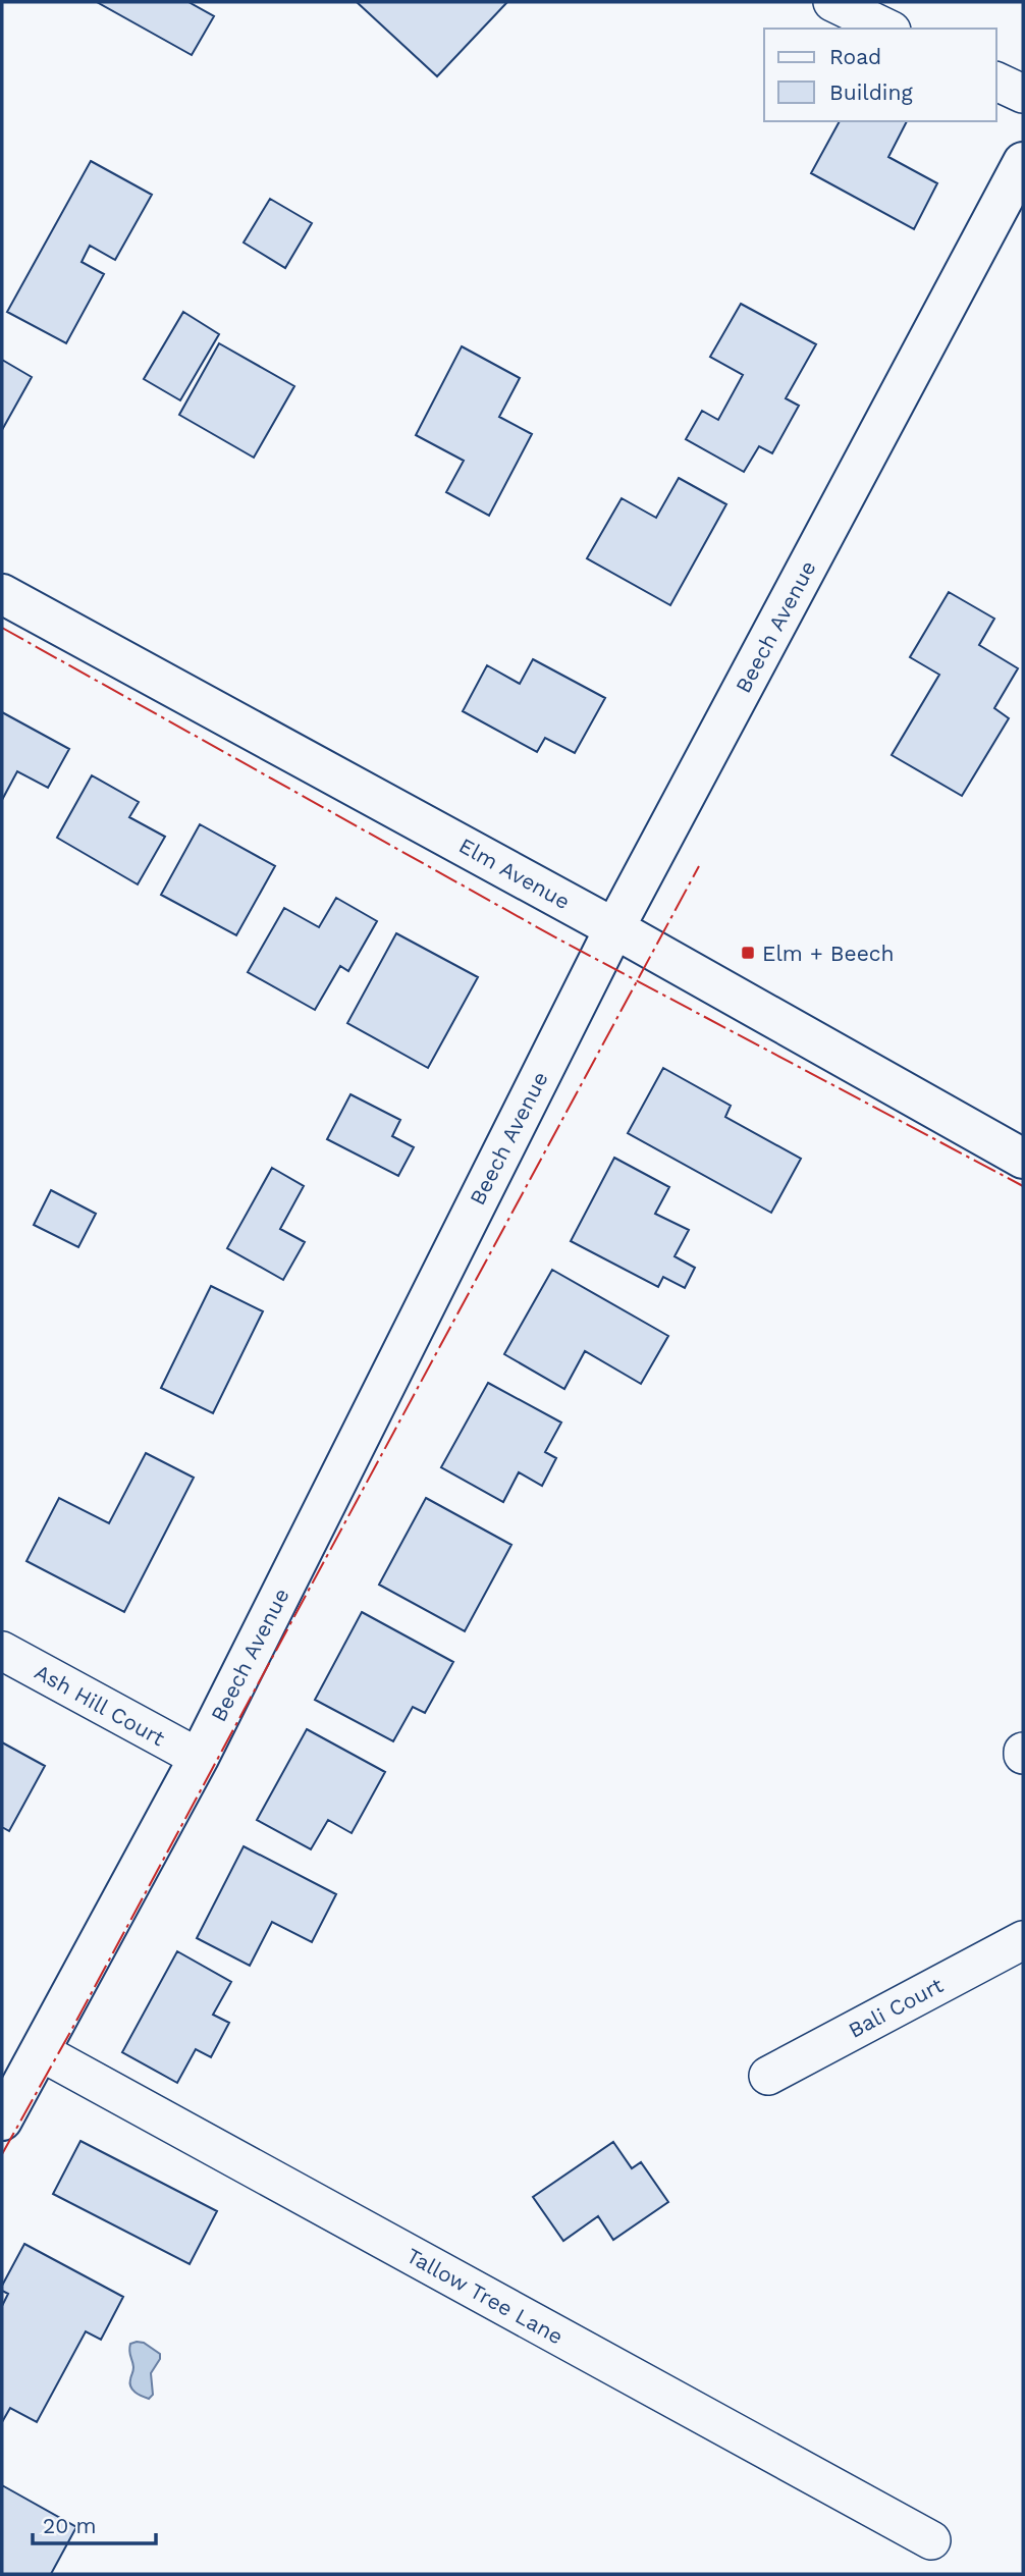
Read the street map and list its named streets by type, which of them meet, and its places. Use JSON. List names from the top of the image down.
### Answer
{
  "streets": {
    "street": [
      "Beech Avenue",
      "Elm Avenue",
      "Ash Hill Court",
      "Bali Court",
      "Tallow Tree Lane"
    ]
  },
  "crossings": [
    ["Beech Avenue", "Elm Avenue"],
    ["Beech Avenue", "Ash Hill Court"],
    ["Beech Avenue", "Tallow Tree Lane"]
  ],
  "places": {
    "transit": ["Elm + Beech"]
  },
  "legend": ["Road", "Building"],
  "scale_bar": "20 m"
}
